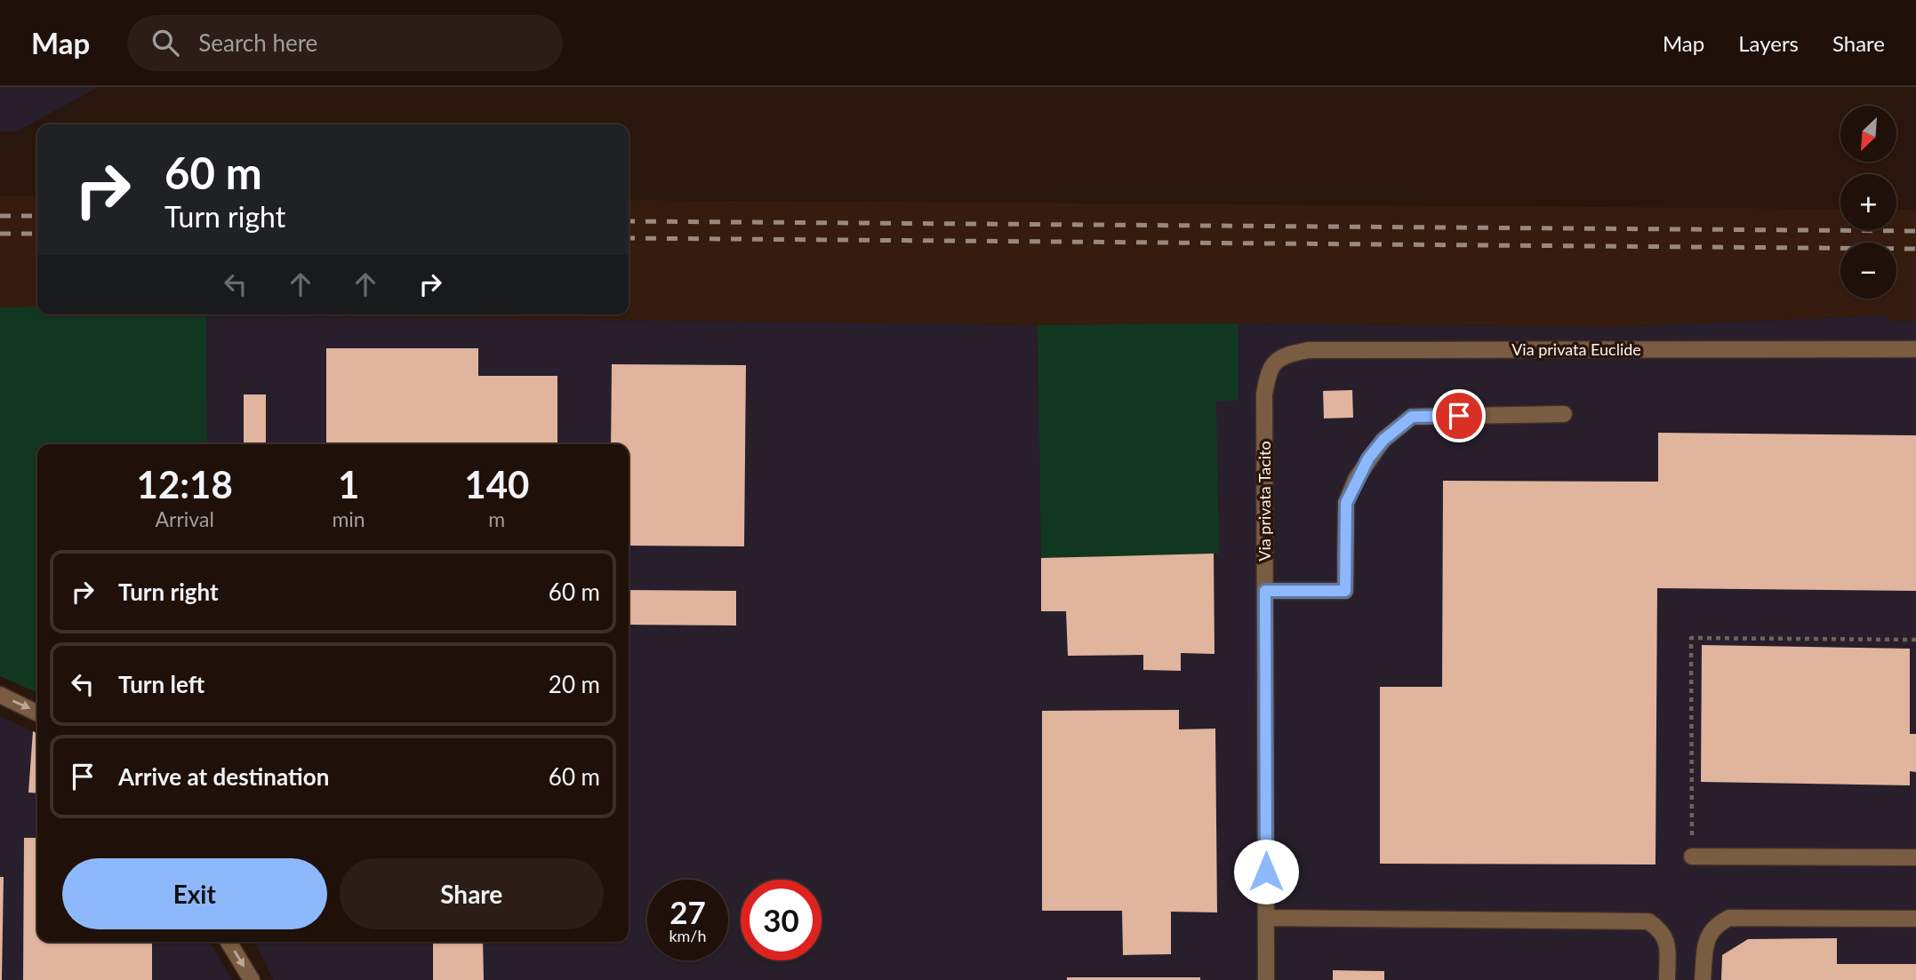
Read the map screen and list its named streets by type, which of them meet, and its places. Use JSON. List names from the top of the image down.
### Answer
{
  "streets": {
    "street": ["Via privata Euclide", "Via privata Tacito"]
  },
  "crossings": [
    ["Via privata Euclide", "Via privata Tacito"]
  ],
  "north": "bottom left",
  "page": {
    "header": "Map",
    "search": "Search here",
    "nav": ["Map", "Layers", "Share"],
    "map_buttons": ["+", "−"],
    "turn": ["60 m", "Turn right"],
    "eta": [
      "12:18",
      "Arrival",
      "1",
      "min",
      "140",
      "m"
    ],
    "list": [
      {
        "name": "Turn right",
        "value": "60 m"
      },
      {
        "name": "Turn left",
        "value": "20 m"
      },
      {
        "name": "Arrive at destination",
        "value": "60 m"
      }
    ],
    "buttons": ["Exit", "Share"],
    "speed": "27 km/h",
    "limit": "30"
  }
}
